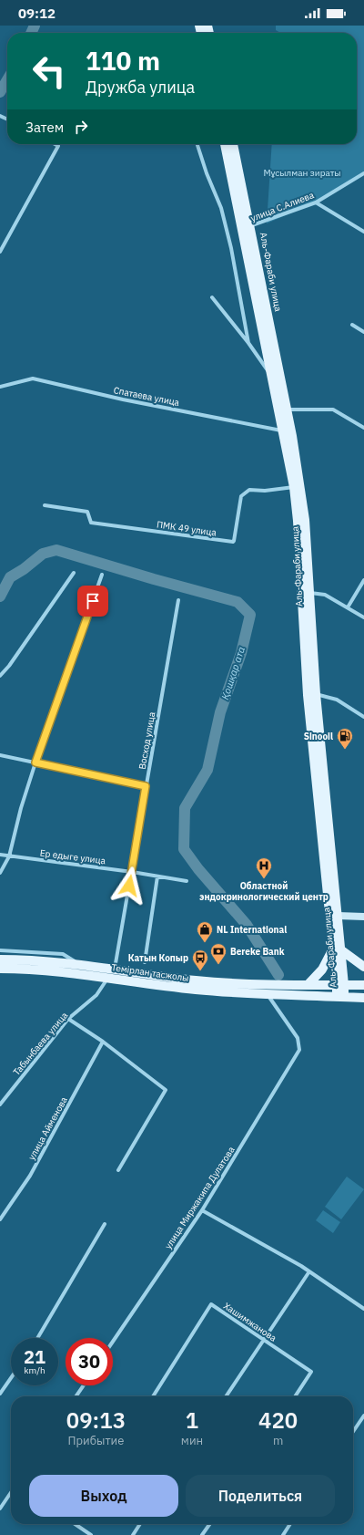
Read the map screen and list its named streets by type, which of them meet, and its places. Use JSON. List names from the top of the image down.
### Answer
{
  "streets": {
    "main road": ["Аль-Фараби улица", "Темірлан тасжолы"],
    "street": [
      "улица С.Алиева",
      "Спатаева улица",
      "ПМК 49 улица",
      "Восход улица",
      "Ер едыге улица",
      "Табынбаева улица",
      "улица Айменова",
      "улица Миржакипа Дулатова",
      "Хашимжанова"
    ]
  },
  "crossings": [
    ["улица С.Алиева", "Аль-Фараби улица"],
    ["Аль-Фараби улица", "Спатаева улица"],
    ["Аль-Фараби улица", "ПМК 49 улица"],
    ["Аль-Фараби улица", "Темірлан тасжолы"],
    ["Восход улица", "Ер едыге улица"],
    ["Восход улица", "Темірлан тасжолы"],
    ["Темірлан тасжолы", "Табынбаева улица"],
    ["Темірлан тасжолы", "улица Миржакипа Дулатова"]
  ],
  "water": ["Қошқар ата"],
  "parks": ["Мұсылман зираты"],
  "places": {
    "fuel station": ["Sinooil"],
    "hospital": ["Областной эндокринологический центр"],
    "shop": ["NL International"],
    "bank": ["Bereke Bank"],
    "bus stop": ["Катын Копыр"]
  },
  "page": {
    "status": "09:12",
    "turn": ["110 m", "Дружба улица"],
    "then": "Затем",
    "speed": "21 km/h",
    "limit": "30",
    "eta": [
      "09:13",
      "Прибытие",
      "1",
      "мин",
      "420",
      "m"
    ],
    "buttons": ["Выход", "Поделиться"]
  }
}
